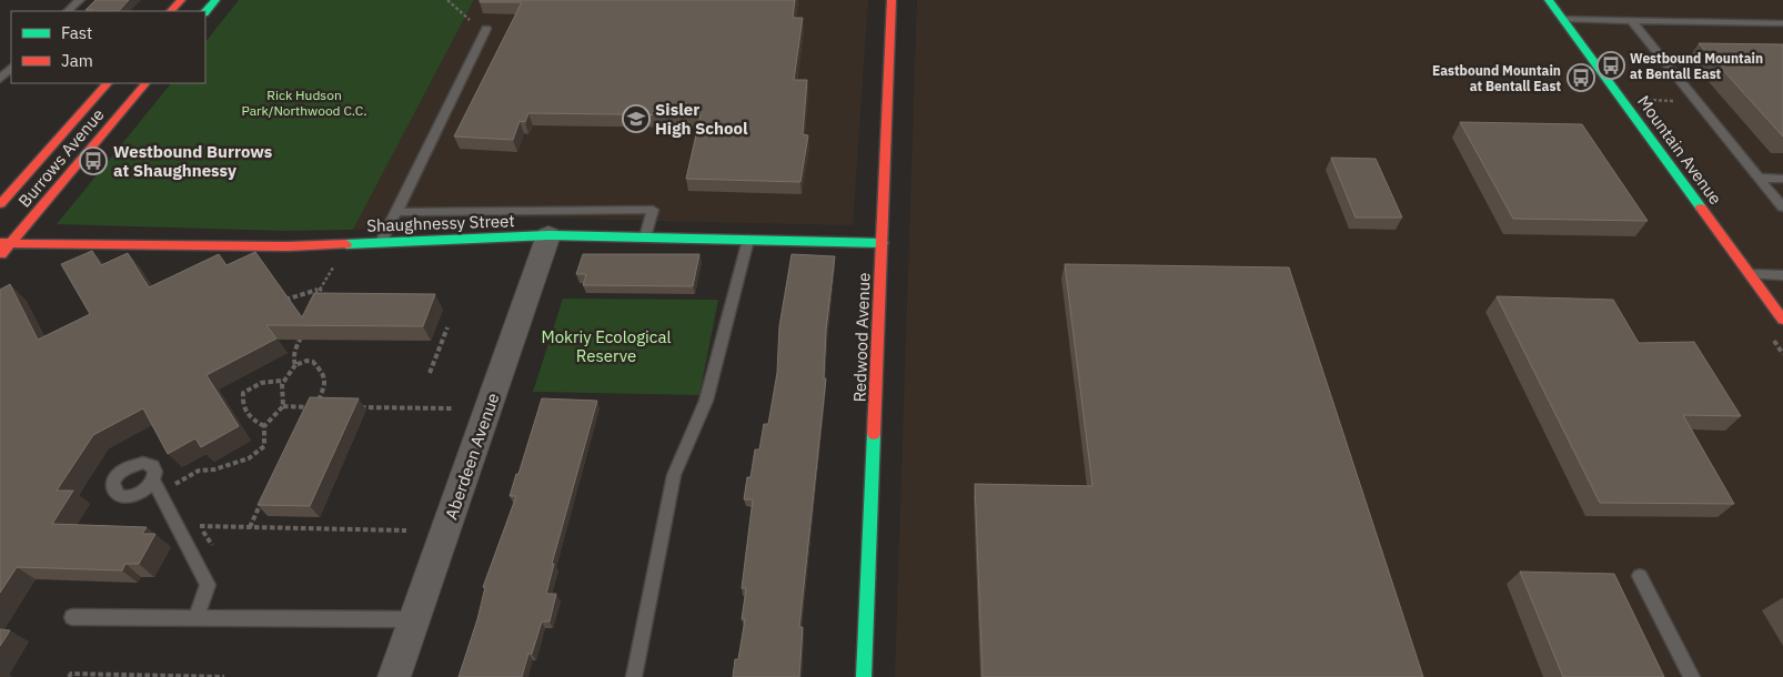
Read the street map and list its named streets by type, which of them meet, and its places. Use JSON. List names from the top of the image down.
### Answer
{
  "streets": {
    "street": [
      "Mountain Avenue",
      "Burrows Avenue",
      "Shaughnessy Street",
      "Redwood Avenue",
      "Aberdeen Avenue"
    ]
  },
  "crossings": [
    ["Burrows Avenue", "Shaughnessy Street"],
    ["Shaughnessy Street", "Redwood Avenue"],
    ["Shaughnessy Street", "Aberdeen Avenue"]
  ],
  "parks": ["Rick Hudson Park/Northwood C.C.", "Mokriy Ecological Reserve"],
  "places": {
    "bus stop": ["Westbound Mountain at Bentall East", "Eastbound Mountain at Bentall East", "Westbound Burrows at Shaughnessy"],
    "school or university": ["Sisler High School"]
  },
  "legend": ["Fast", "Jam"]
}
